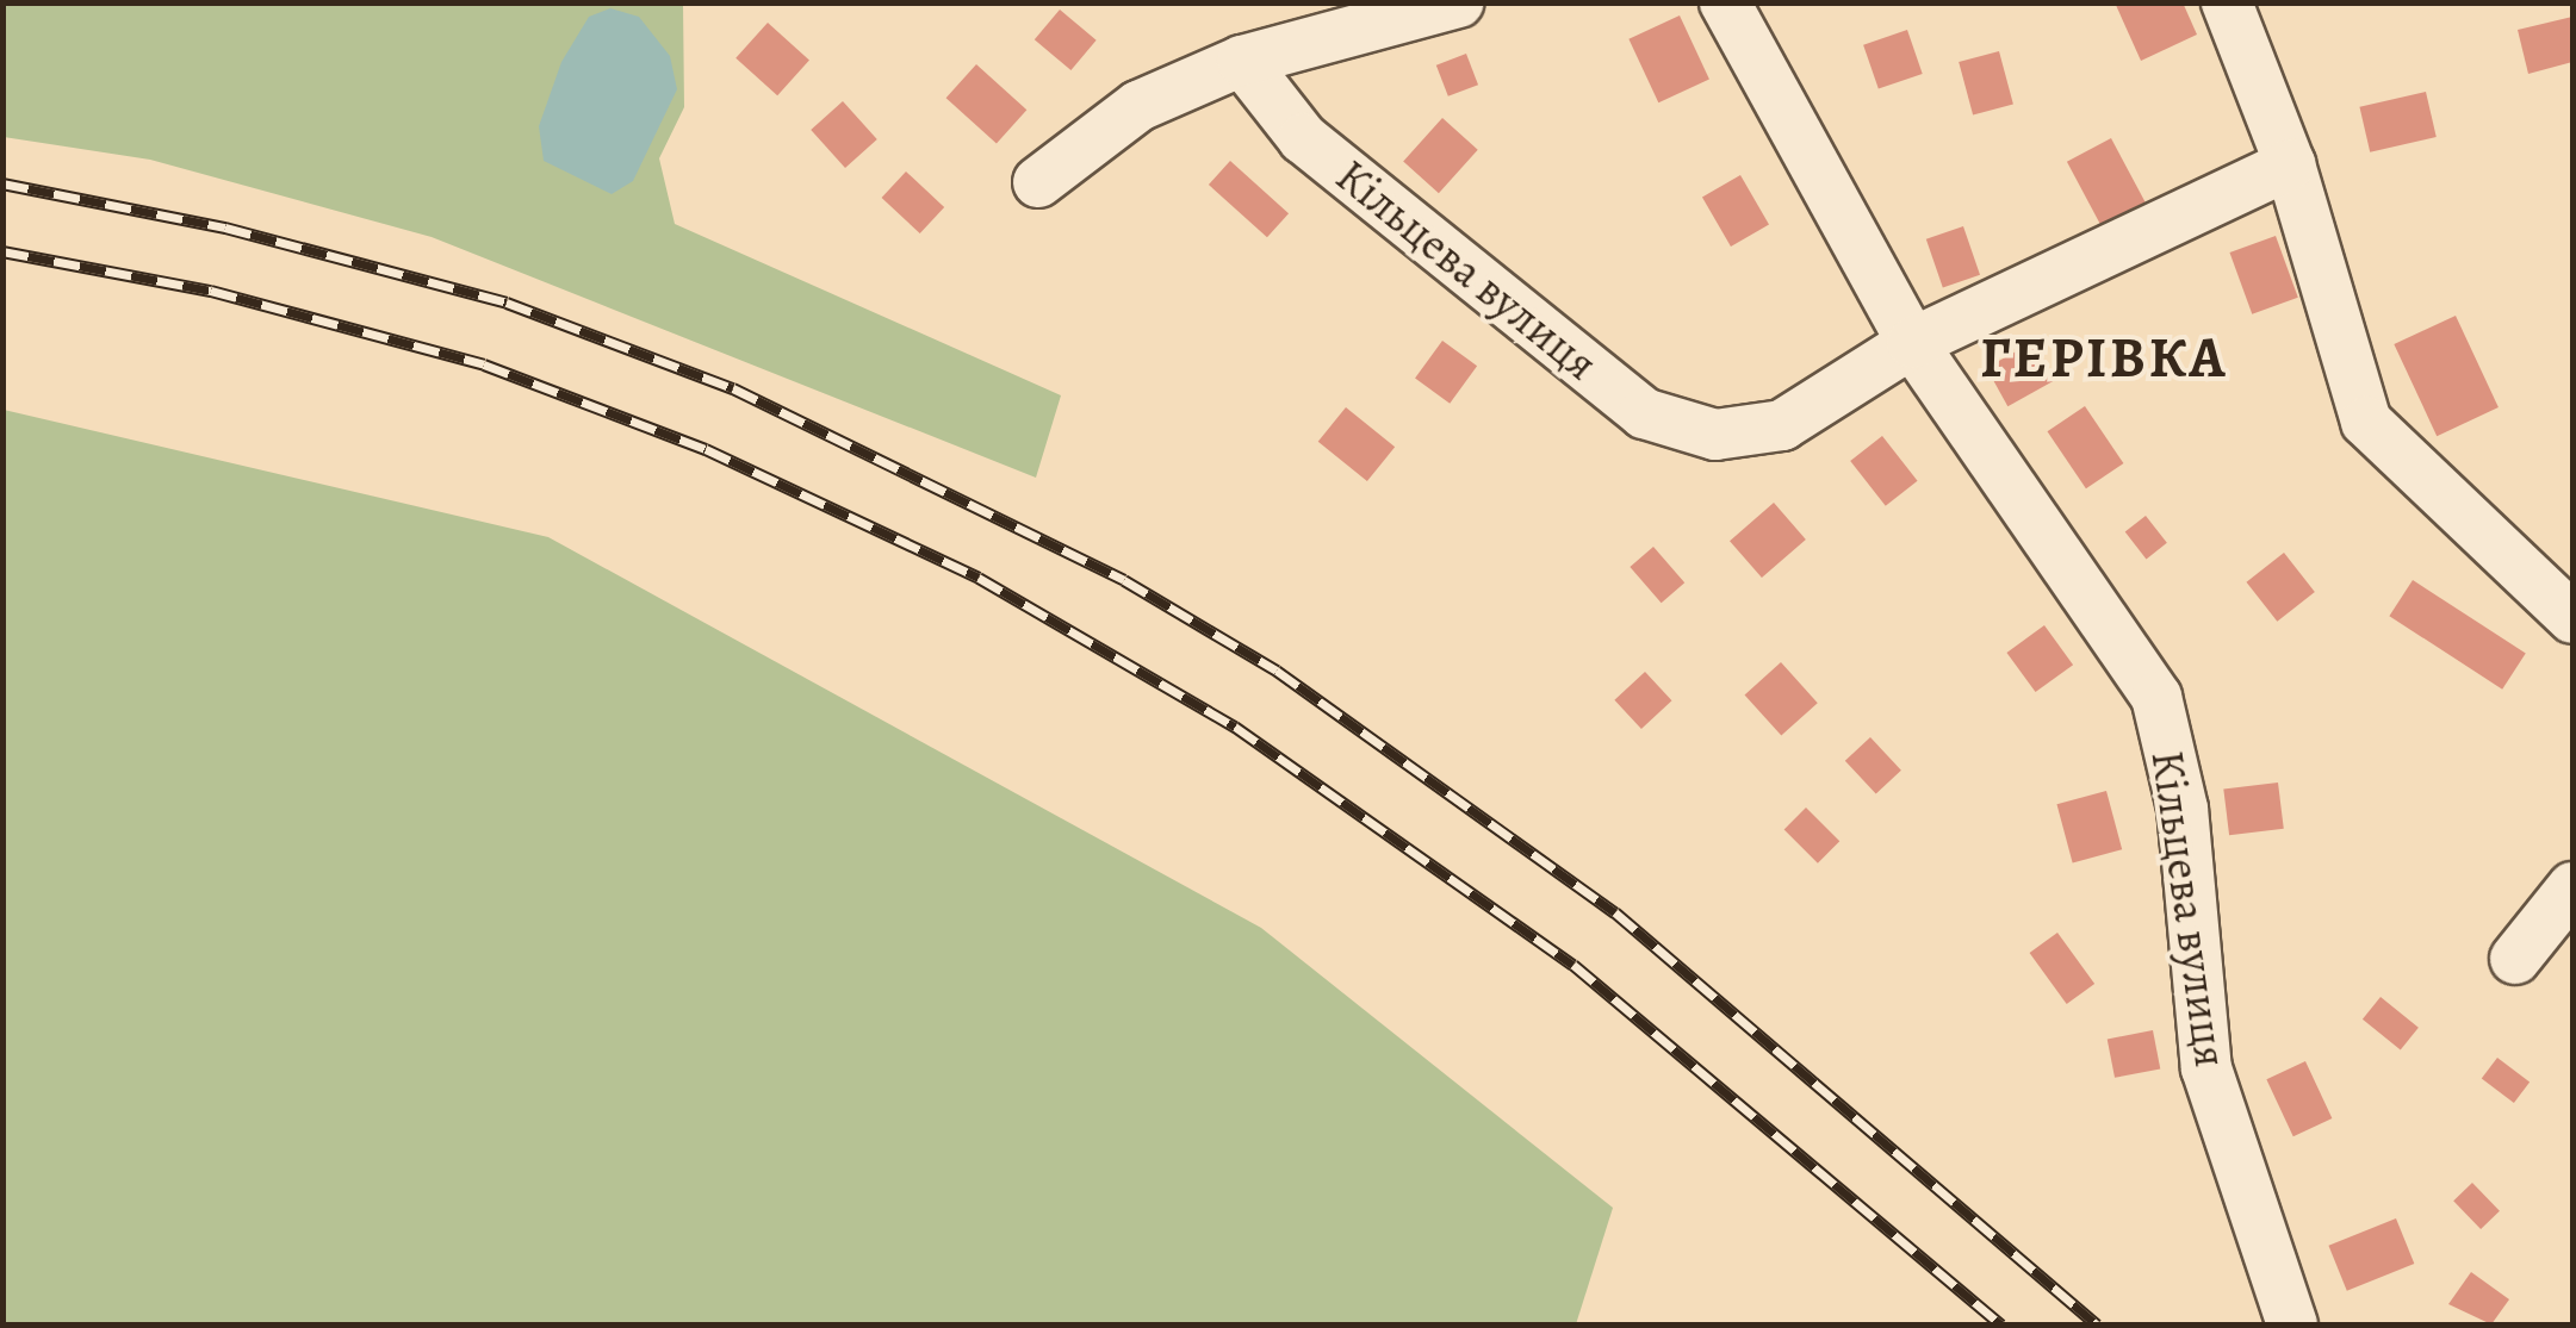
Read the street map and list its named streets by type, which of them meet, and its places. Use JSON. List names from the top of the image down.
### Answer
{
  "streets": {
    "street": ["Кільцева вулиця"]
  },
  "districts": ["ГЕРІВКА"]
}
